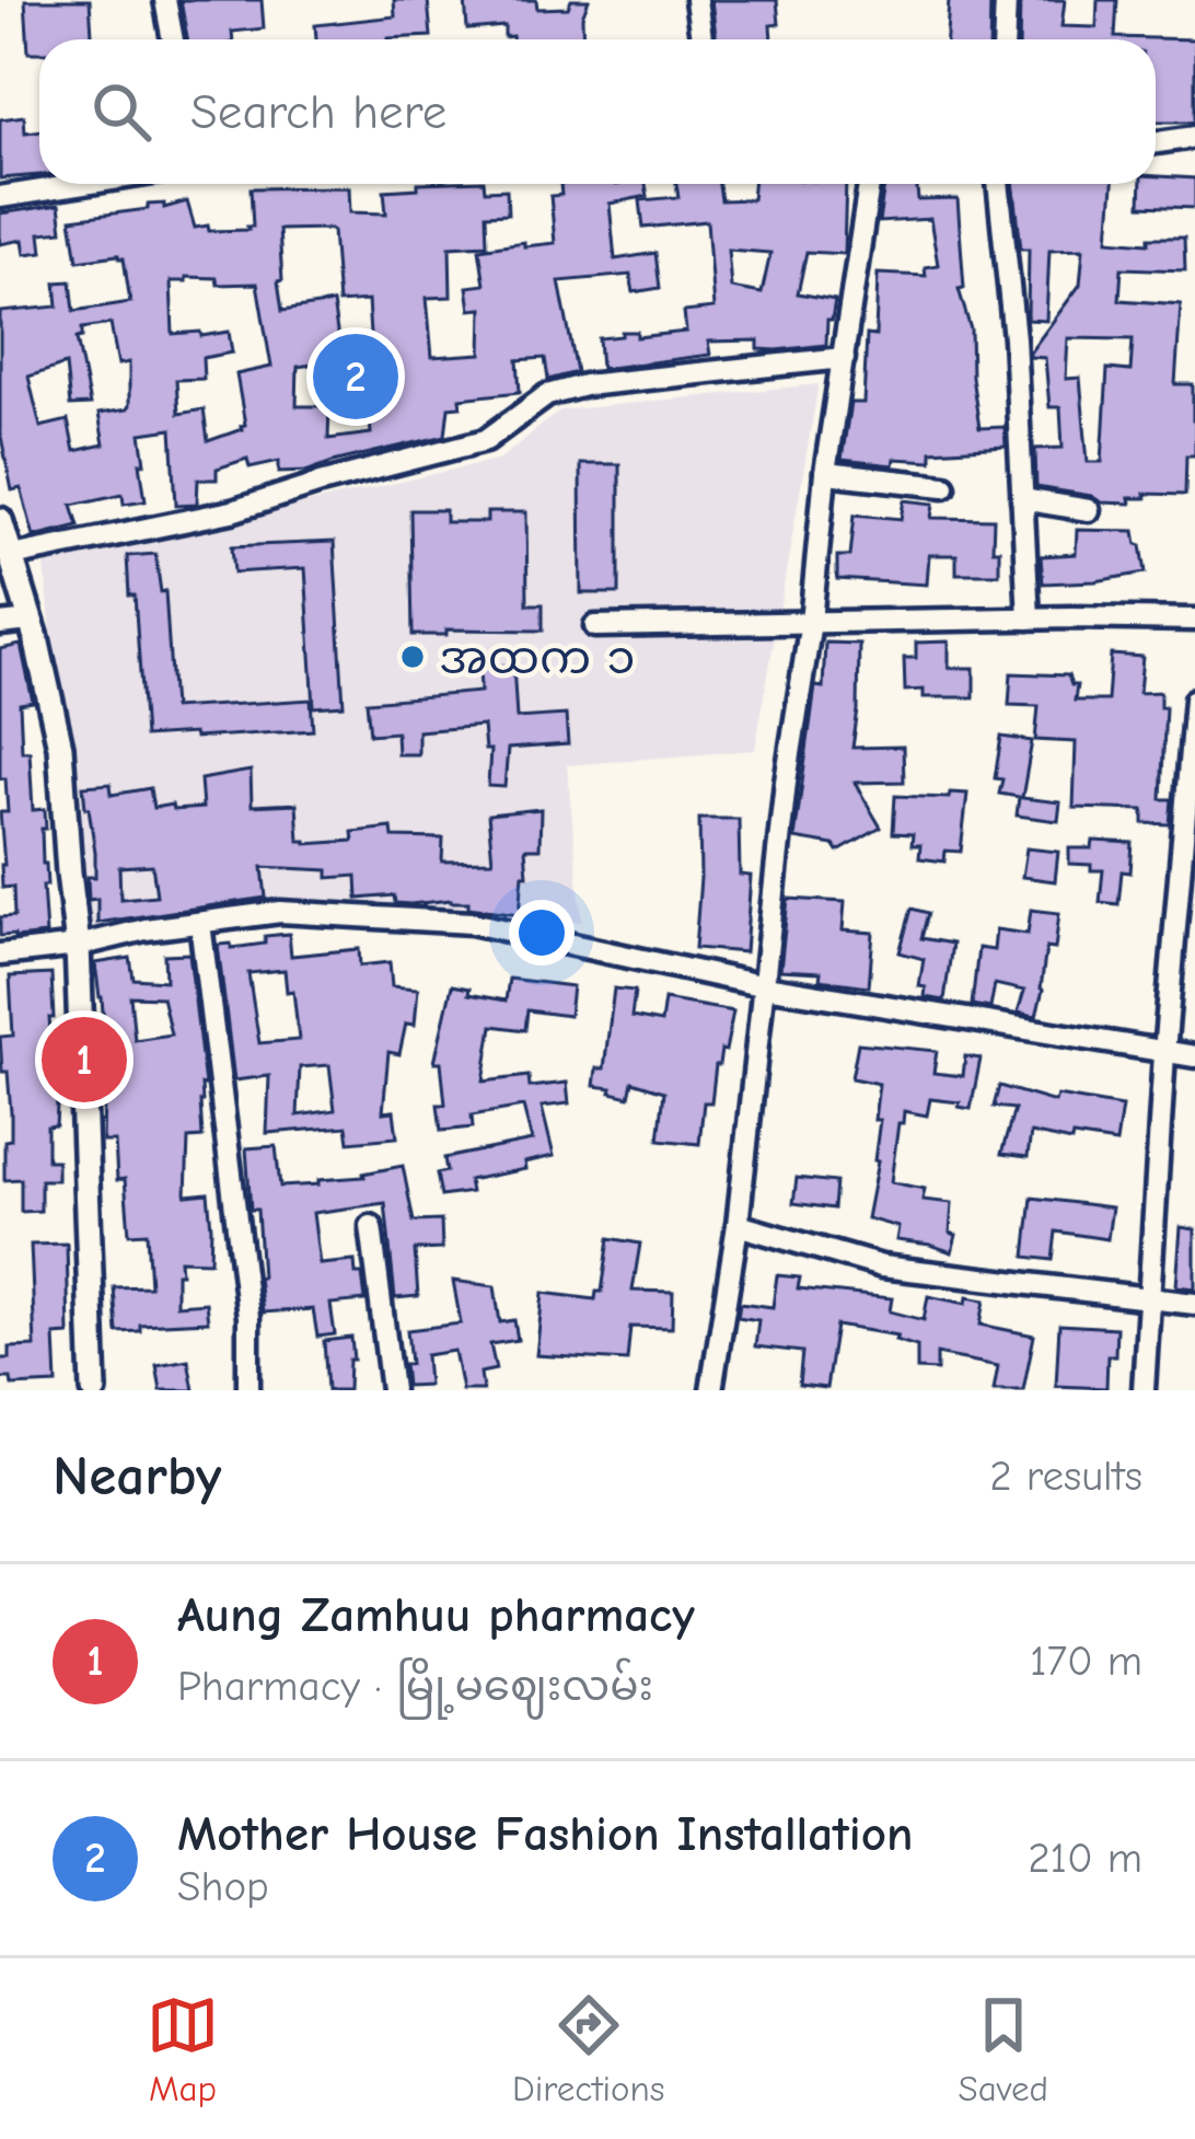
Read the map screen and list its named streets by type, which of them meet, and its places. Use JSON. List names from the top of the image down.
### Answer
{
  "places": ["အထက ၁"],
  "page": {
    "search": "Search here",
    "pins": ["2", "1"],
    "heading": ["Nearby", "2 results"],
    "list": [
      {
        "mark": "1",
        "name": "Aung Zamhuu pharmacy",
        "note": "Pharmacy · မြို့မဈေးလမ်း",
        "value": "170 m"
      },
      {
        "mark": "2",
        "name": "Mother House Fashion Installation",
        "note": "Shop",
        "value": "210 m"
      }
    ],
    "nav": ["Map", "Directions", "Saved"]
  }
}
